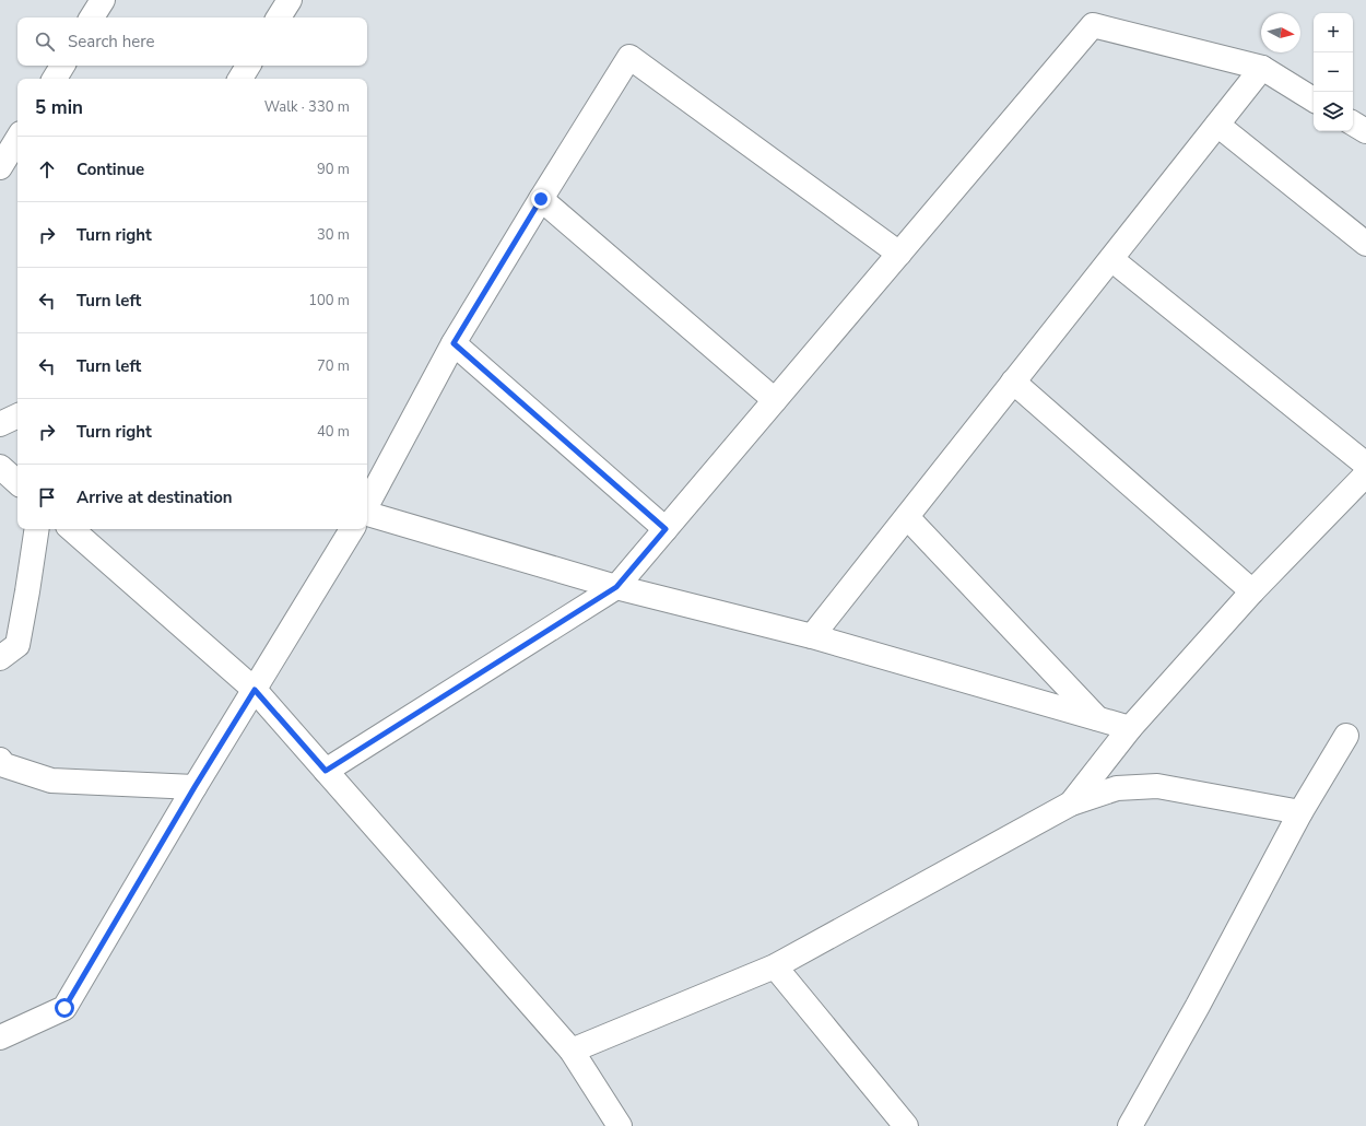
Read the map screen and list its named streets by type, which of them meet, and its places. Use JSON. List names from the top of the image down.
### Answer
{
  "north": "right",
  "page": {
    "map_buttons": ["+", "−"],
    "search": "Search here",
    "heading": ["5 min", "Walk · 330 m"],
    "list": [
      ["Continue", "90 m"],
      ["Turn right", "30 m"],
      ["Turn left", "100 m"],
      ["Turn left", "70 m"],
      ["Turn right", "40 m"],
      "Arrive at destination"
    ]
  }
}
